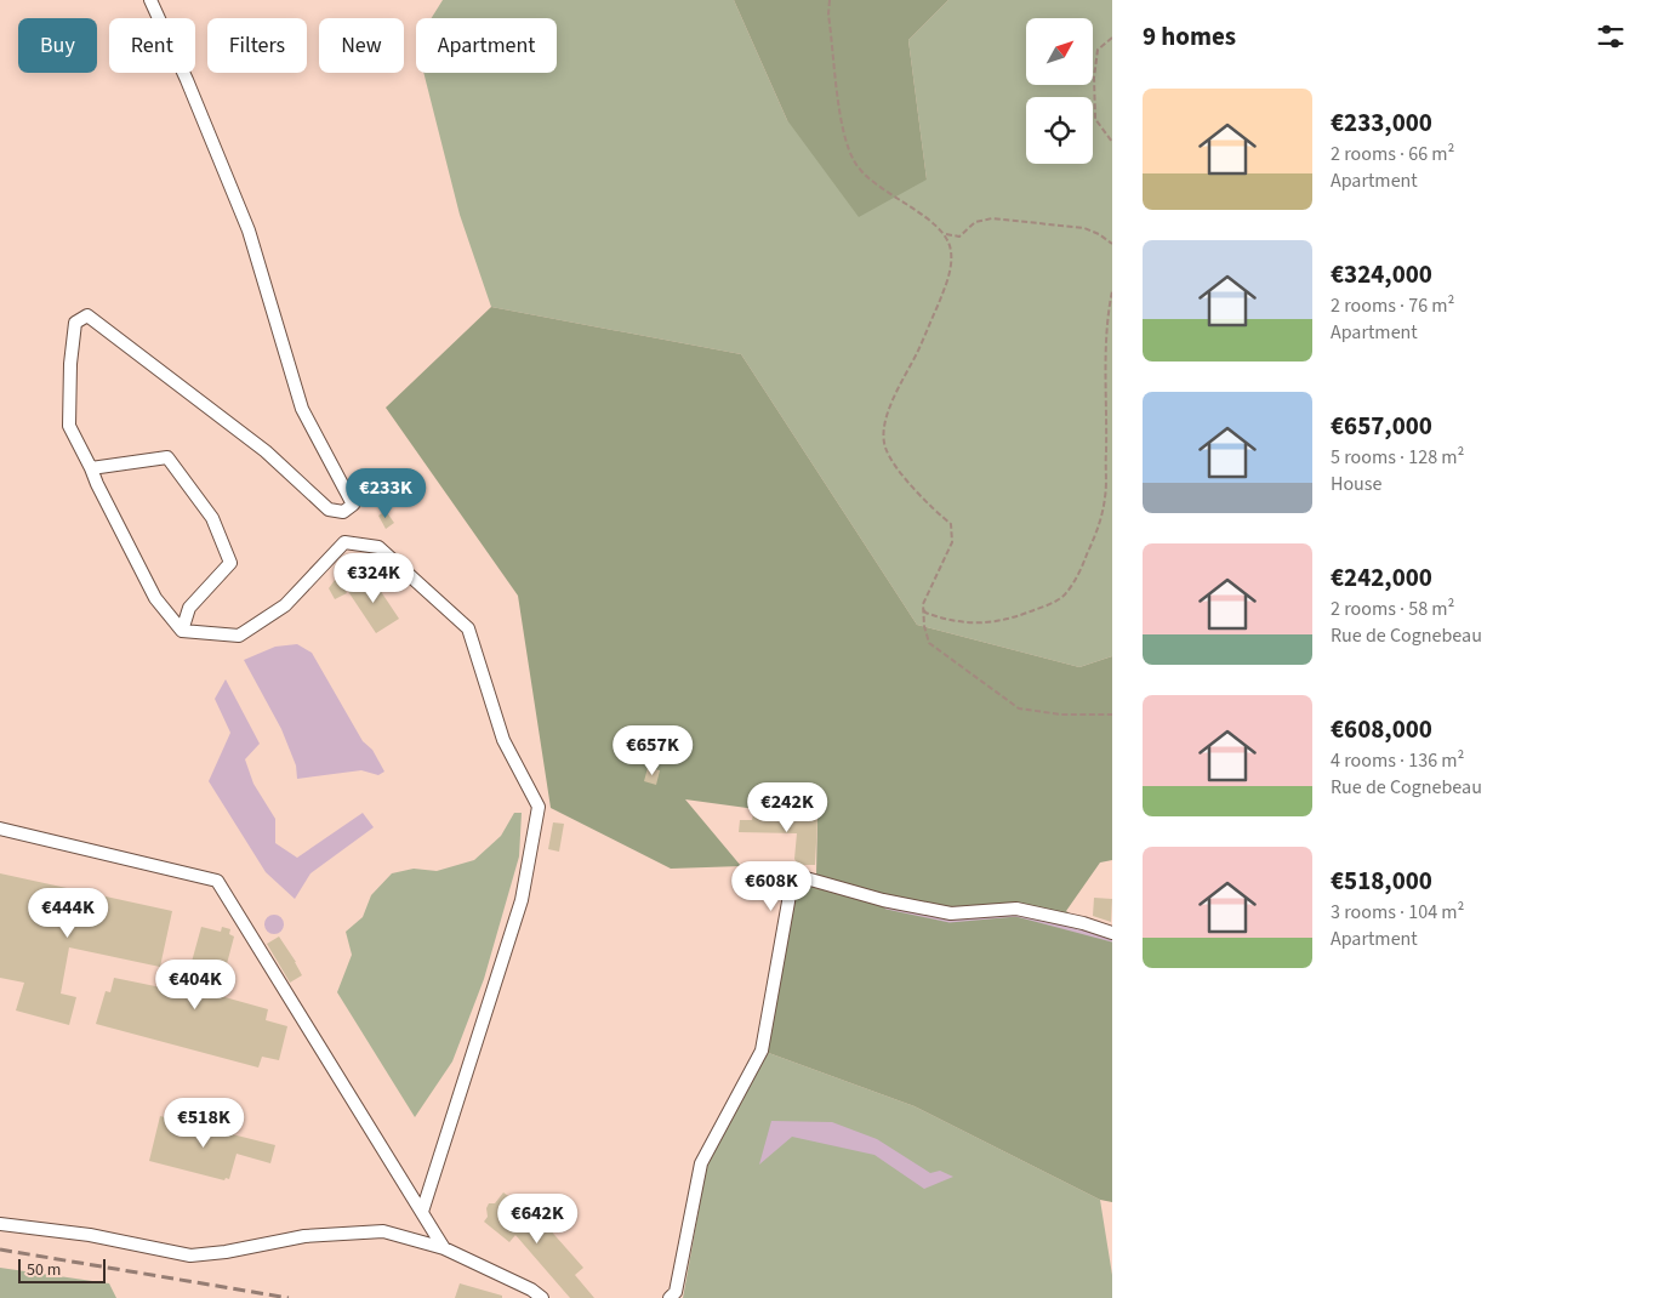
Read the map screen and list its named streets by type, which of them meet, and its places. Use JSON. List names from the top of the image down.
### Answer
{
  "scale_bar": "50 m",
  "north": "top right",
  "page": {
    "heading": "9 homes",
    "chip": [
      "Buy",
      "Rent",
      "Filters",
      "New",
      "Apartment"
    ],
    "list": [
      {
        "name": "€233,000",
        "note": "2 rooms · 66 m² · Apartment"
      },
      {
        "name": "€324,000",
        "note": "2 rooms · 76 m² · Apartment"
      },
      {
        "name": "€657,000",
        "note": "5 rooms · 128 m² · House"
      },
      {
        "name": "€242,000",
        "note": "2 rooms · 58 m² · Rue de Cognebeau"
      },
      {
        "name": "€608,000",
        "note": "4 rooms · 136 m² · Rue de Cognebeau"
      },
      {
        "name": "€518,000",
        "note": "3 rooms · 104 m² · Apartment"
      }
    ],
    "price": [
      "€233K",
      "€324K",
      "€657K",
      "€242K",
      "€608K",
      "€444K",
      "€404K",
      "€518K",
      "€642K"
    ],
    "scale": "50 m"
  }
}
